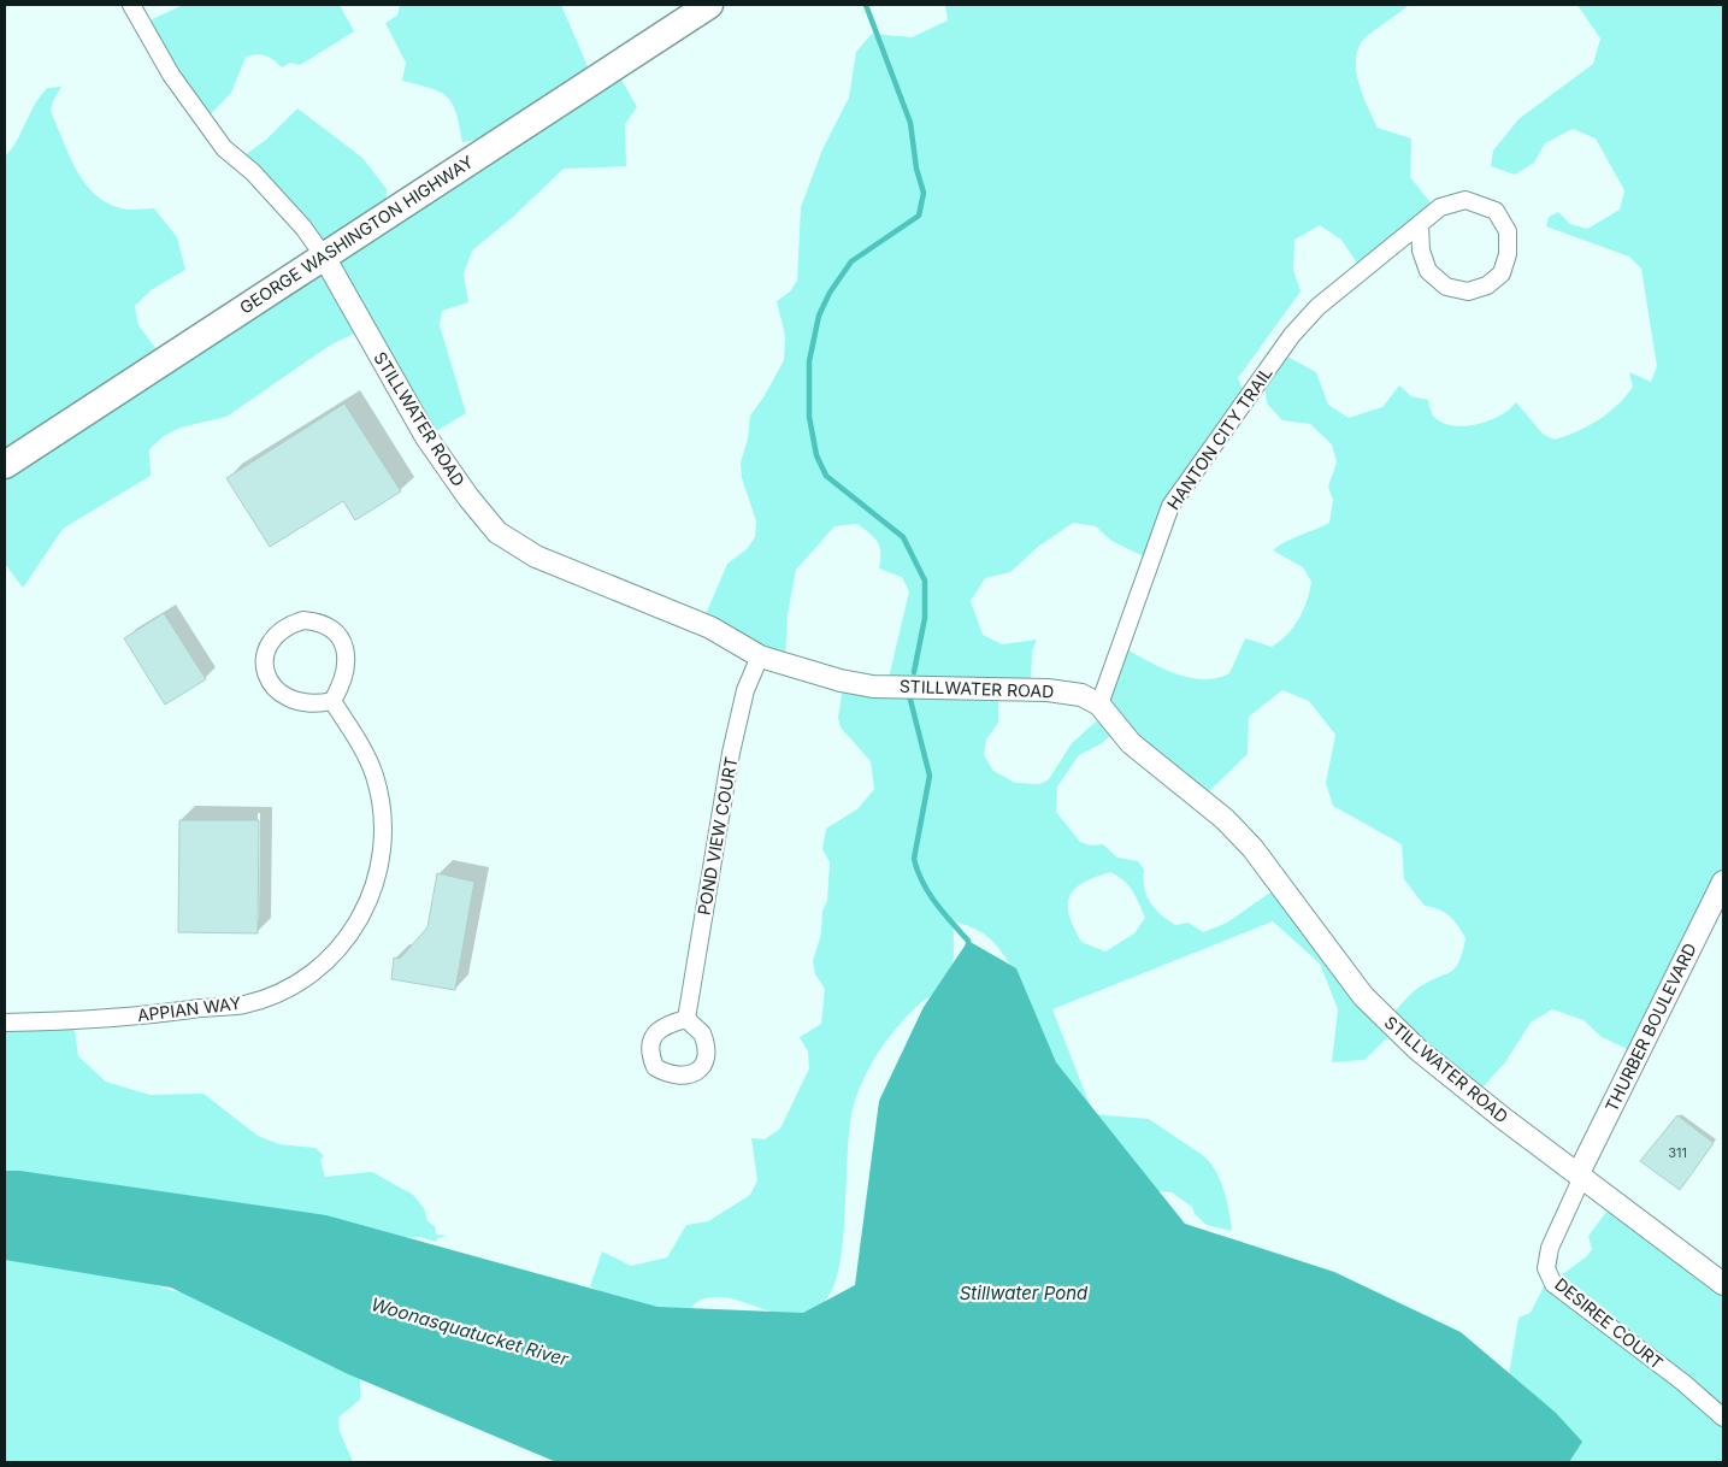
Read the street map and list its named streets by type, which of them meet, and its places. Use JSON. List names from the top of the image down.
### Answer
{
  "streets": {
    "main road": ["GEORGE WASHINGTON HIGHWAY"],
    "street": [
      "STILLWATER ROAD",
      "HANTON CITY TRAIL",
      "POND VIEW COURT",
      "APPIAN WAY",
      "THURBER BOULEVARD",
      "DESIREE COURT"
    ]
  },
  "crossings": [
    ["GEORGE WASHINGTON HIGHWAY", "STILLWATER ROAD"],
    ["STILLWATER ROAD", "HANTON CITY TRAIL"],
    ["STILLWATER ROAD", "POND VIEW COURT"],
    ["STILLWATER ROAD", "THURBER BOULEVARD"],
    ["STILLWATER ROAD", "DESIREE COURT"],
    ["THURBER BOULEVARD", "DESIREE COURT"]
  ],
  "water": ["Stillwater Pond", "Woonasquatucket River"],
  "house_numbers": ["311"]
}
